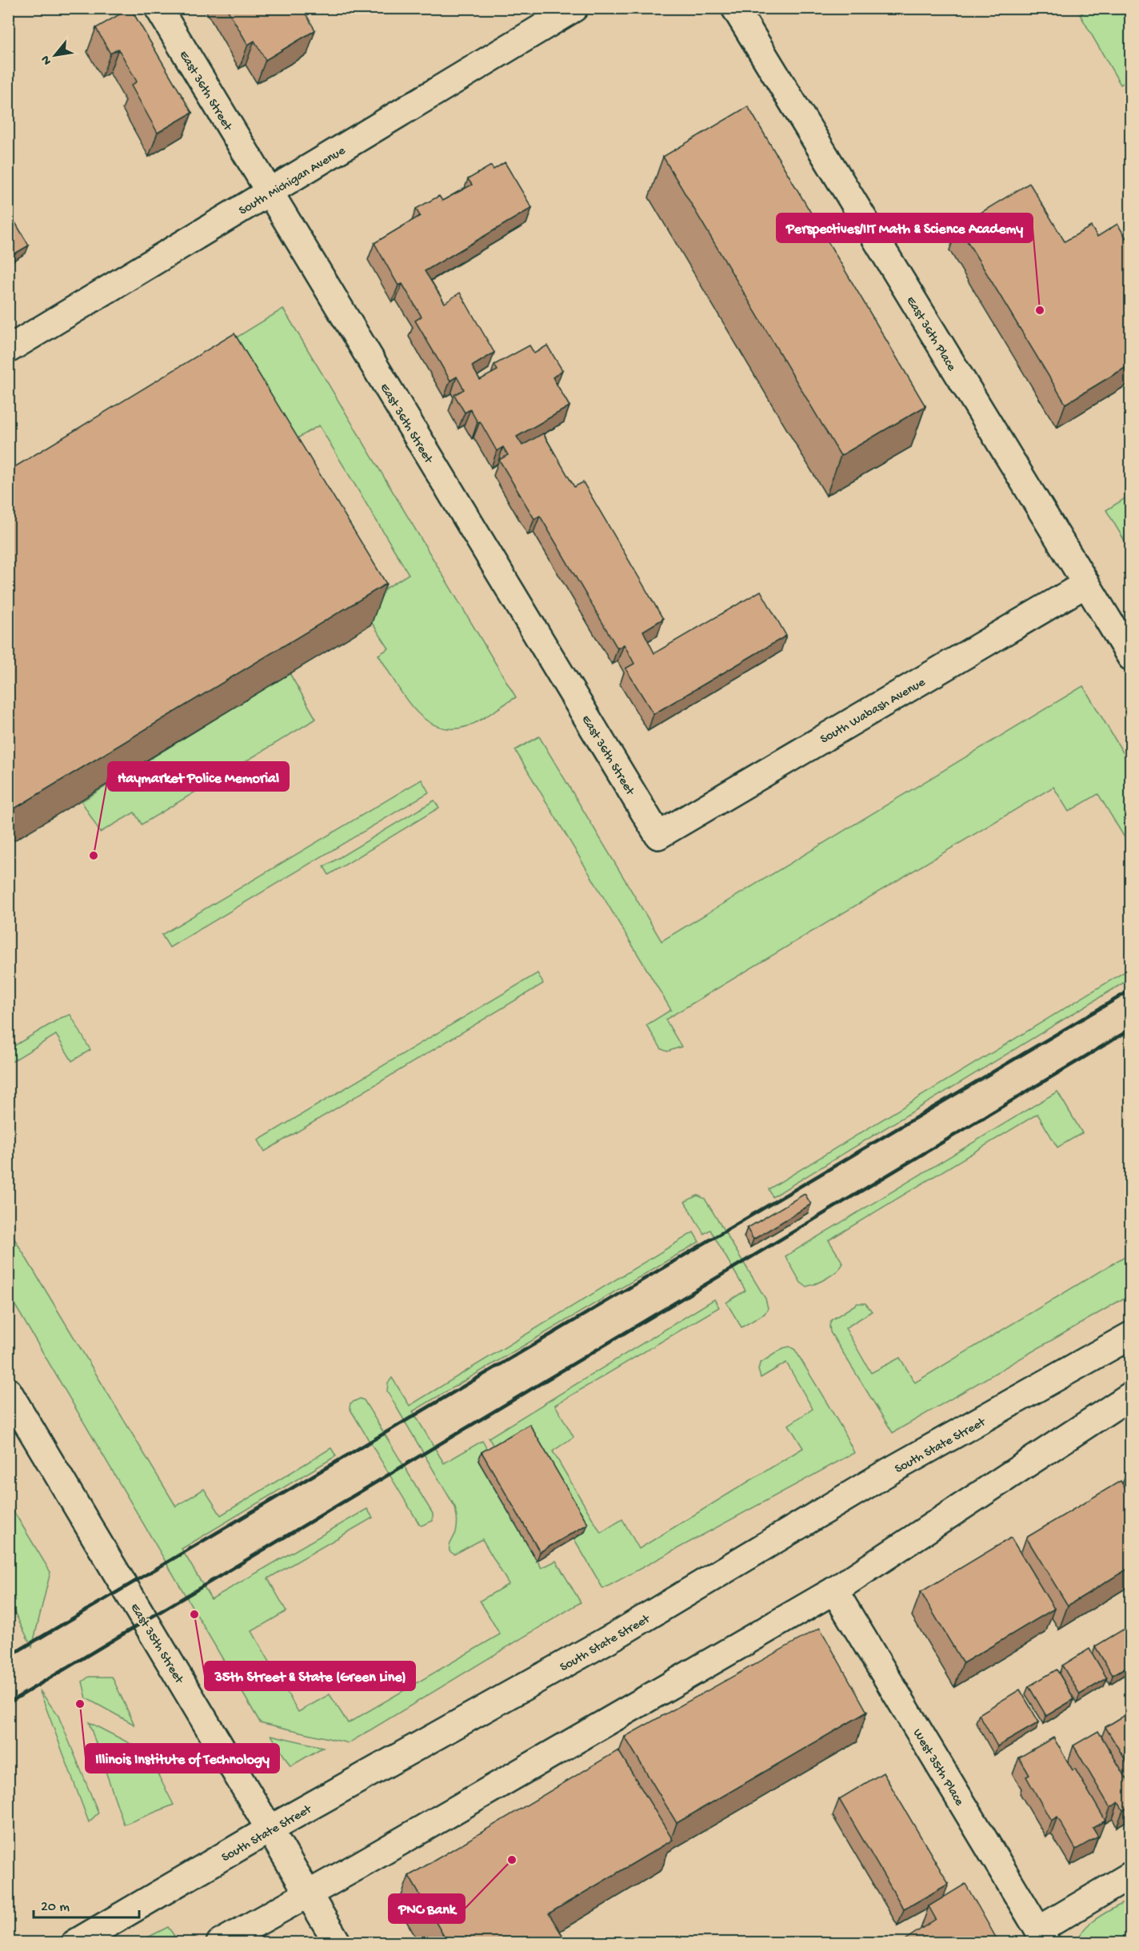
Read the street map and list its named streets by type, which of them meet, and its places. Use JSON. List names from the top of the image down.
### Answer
{
  "streets": {
    "street": [
      "East 36th Street",
      "South Michigan Avenue",
      "East 36th Place",
      "South Wabash Avenue",
      "South State Street",
      "East 35th Street",
      "West 35th Place"
    ]
  },
  "crossings": [
    ["East 36th Street", "South Michigan Avenue"],
    ["East 36th Street", "South Wabash Avenue"],
    ["East 36th Place", "South Wabash Avenue"],
    ["South State Street", "East 35th Street"]
  ],
  "places": [
    "Perspectives/IIT Math & Science Academy",
    "Haymarket Police Memorial",
    "35th Street & State (Green Line)",
    "Illinois Institute of Technology",
    "PNC Bank"
  ],
  "scale_bar": "20 m",
  "north": "bottom left"
}
